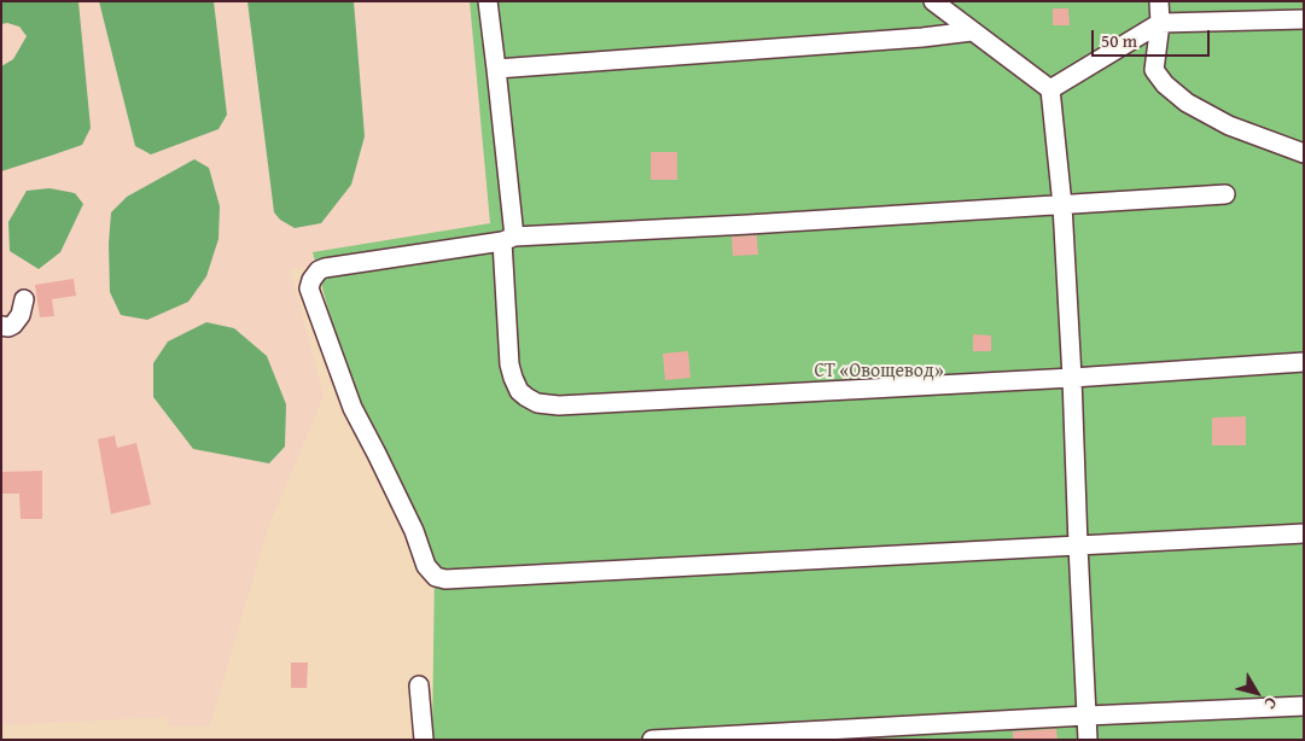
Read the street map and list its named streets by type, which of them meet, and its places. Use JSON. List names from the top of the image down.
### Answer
{
  "parks": ["СТ «Овощевод»"],
  "scale_bar": "50 m",
  "north": "bottom right"
}
